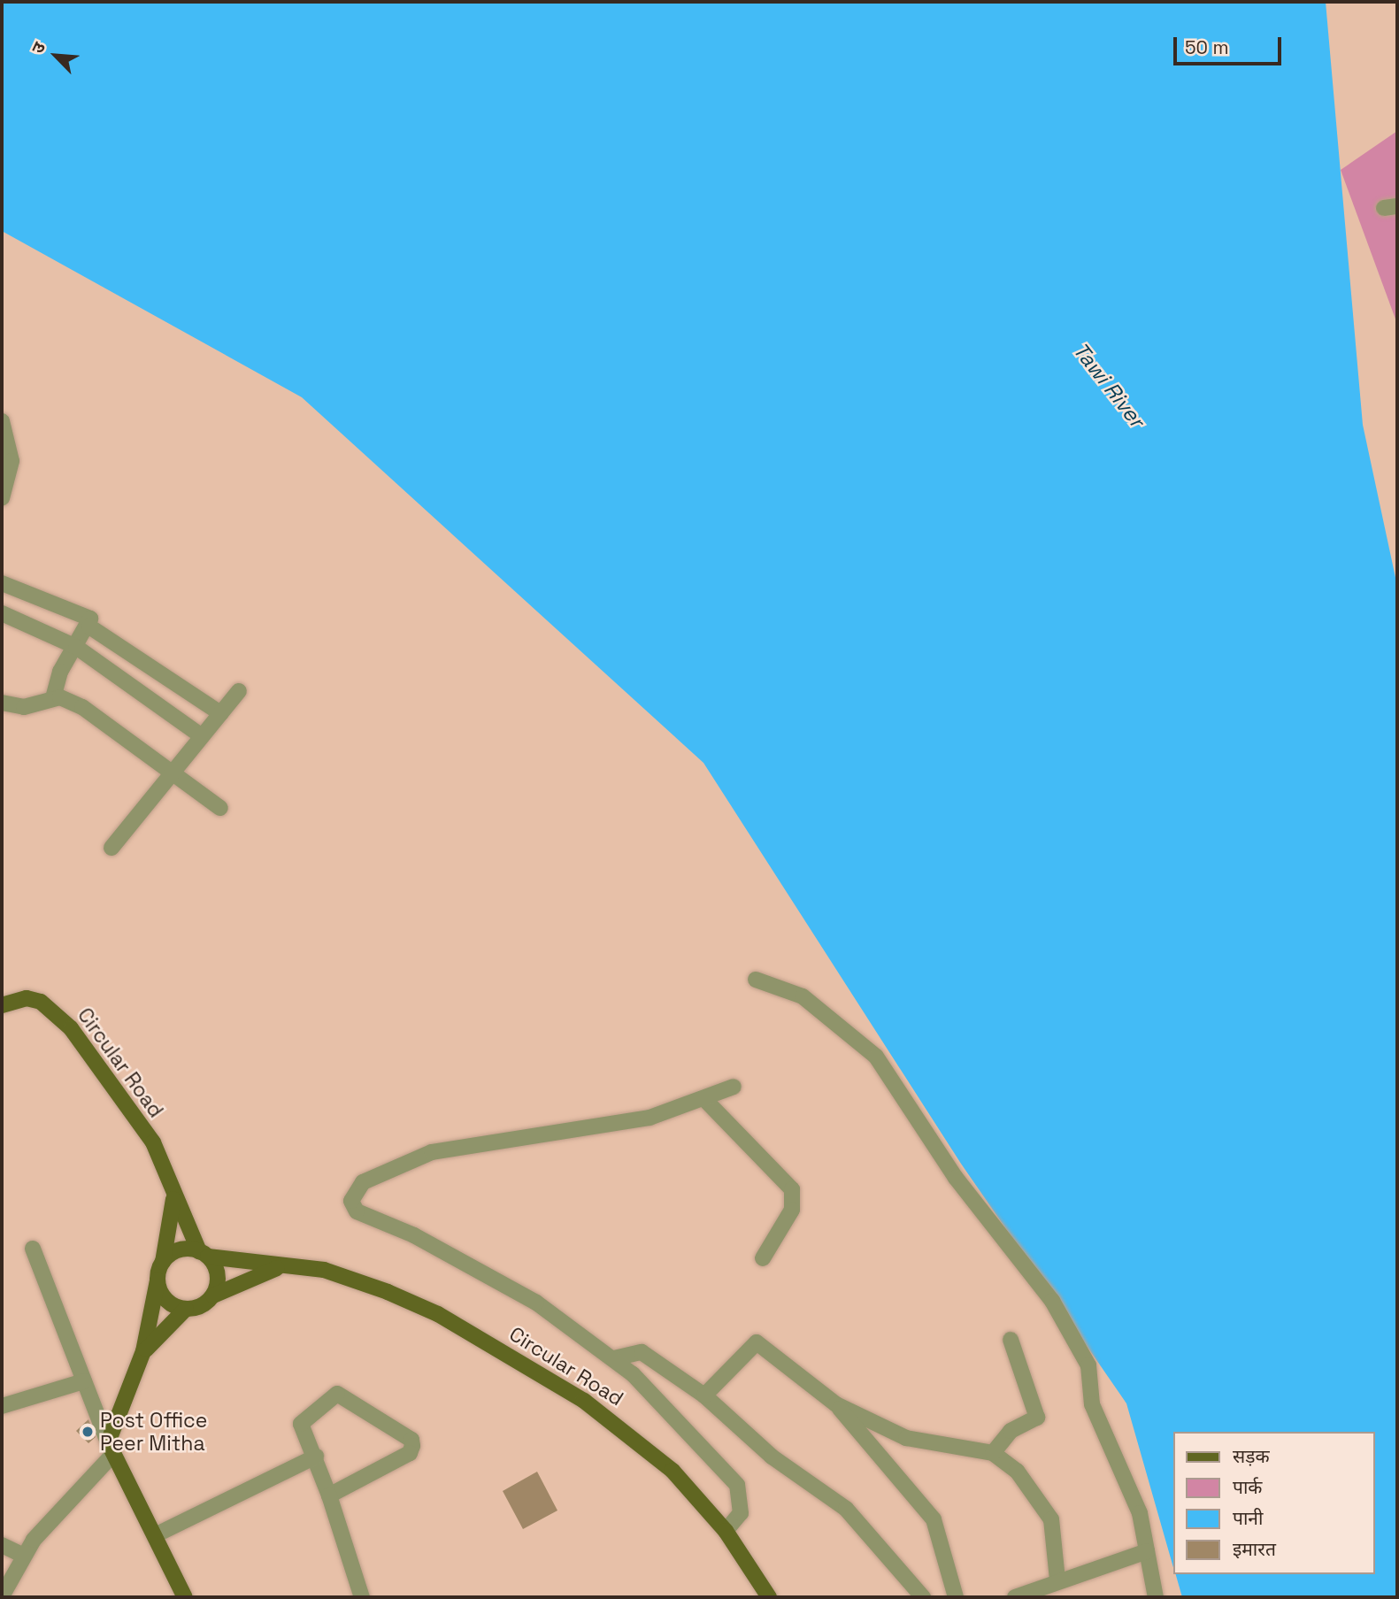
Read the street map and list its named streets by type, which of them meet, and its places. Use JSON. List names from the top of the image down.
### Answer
{
  "streets": {
    "main road": ["Circular Road"]
  },
  "water": ["Tawi River"],
  "places": ["Post Office Peer Mitha"],
  "legend": [
    "सड़क",
    "पार्क",
    "पानी",
    "इमारत"
  ],
  "scale_bar": "50 m",
  "north": "top left"
}
